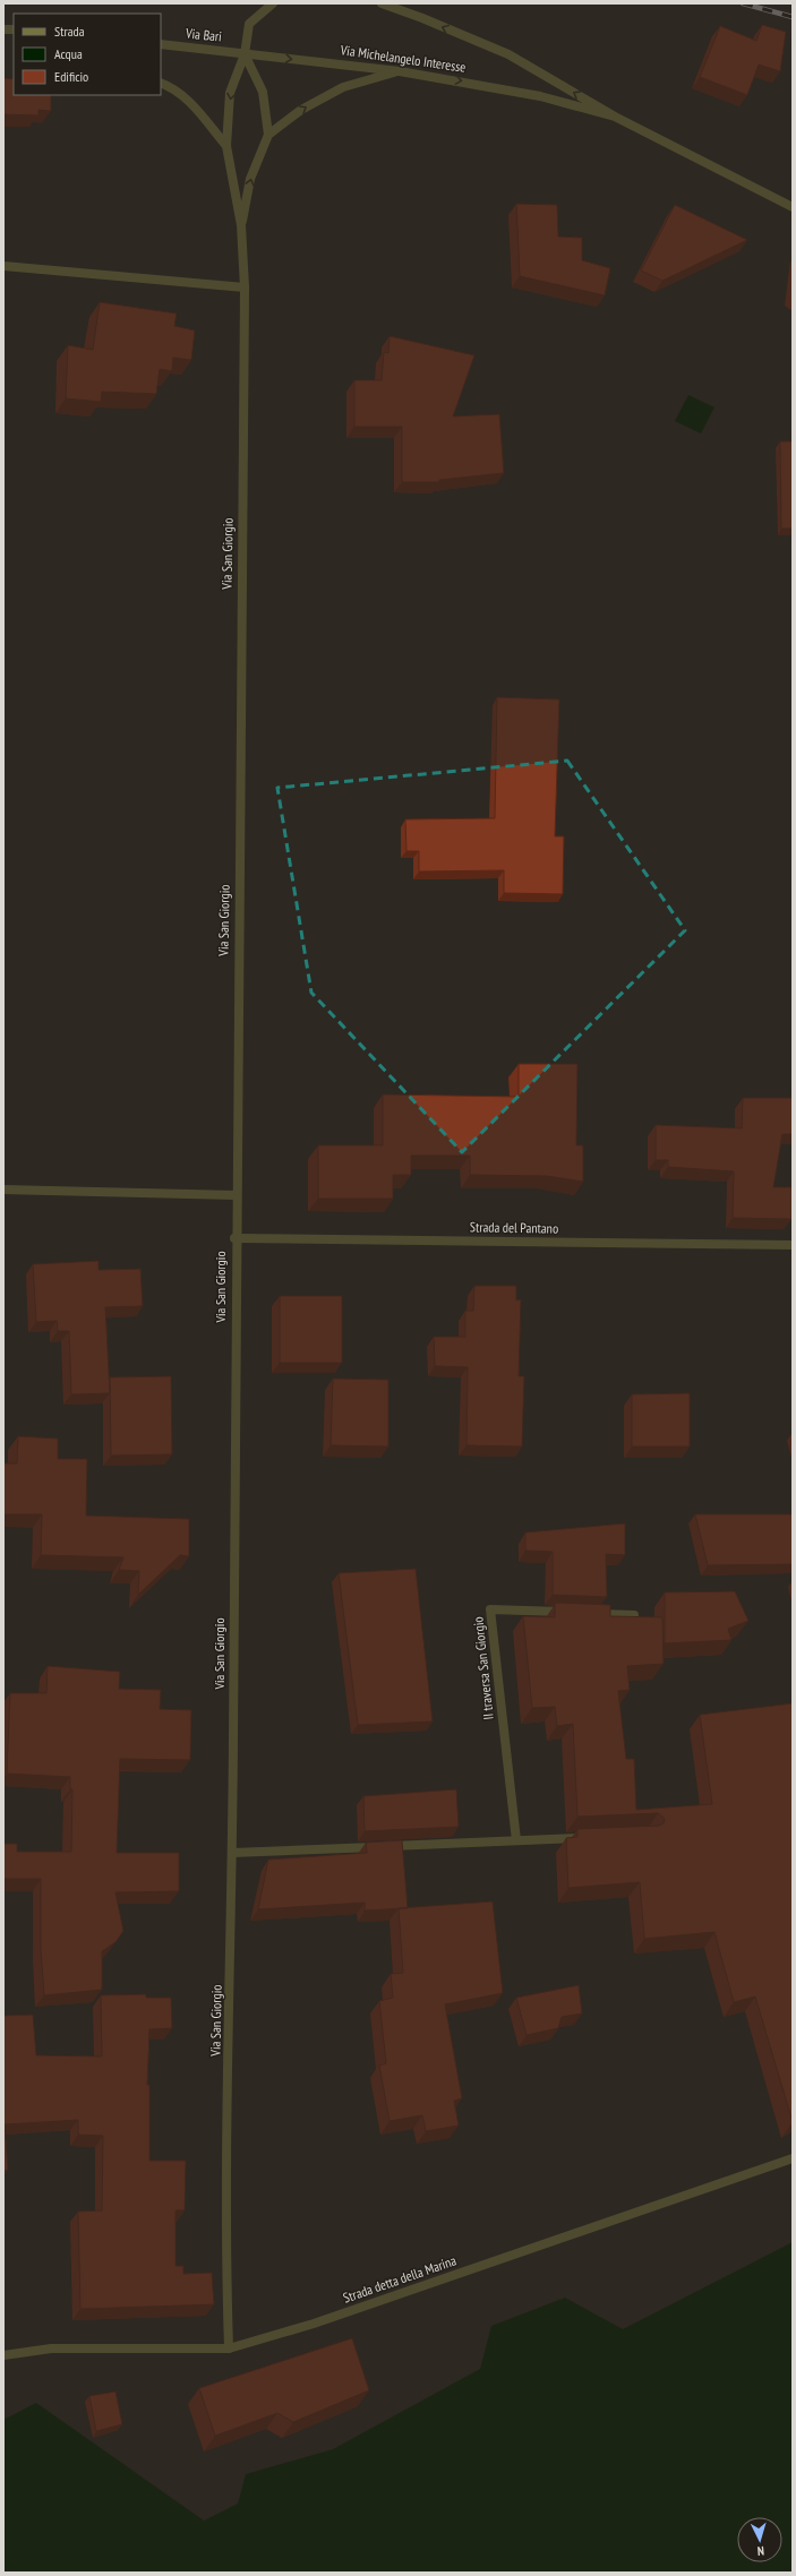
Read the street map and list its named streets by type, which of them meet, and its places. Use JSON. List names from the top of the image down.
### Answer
{
  "streets": {
    "street": [
      "Via Bari",
      "Via Michelangelo Interesse",
      "Via San Giorgio",
      "Strada del Pantano",
      "II traversa San Giorgio",
      "Strada detta della Marina"
    ]
  },
  "crossings": [
    ["Via Bari", "Via Michelangelo Interesse"],
    ["Via Bari", "Via San Giorgio"],
    ["Via Michelangelo Interesse", "Via San Giorgio"],
    ["Via San Giorgio", "Strada del Pantano"],
    ["Via San Giorgio", "Strada detta della Marina"]
  ],
  "legend": ["Strada", "Acqua", "Edificio"],
  "north": "bottom"
}
